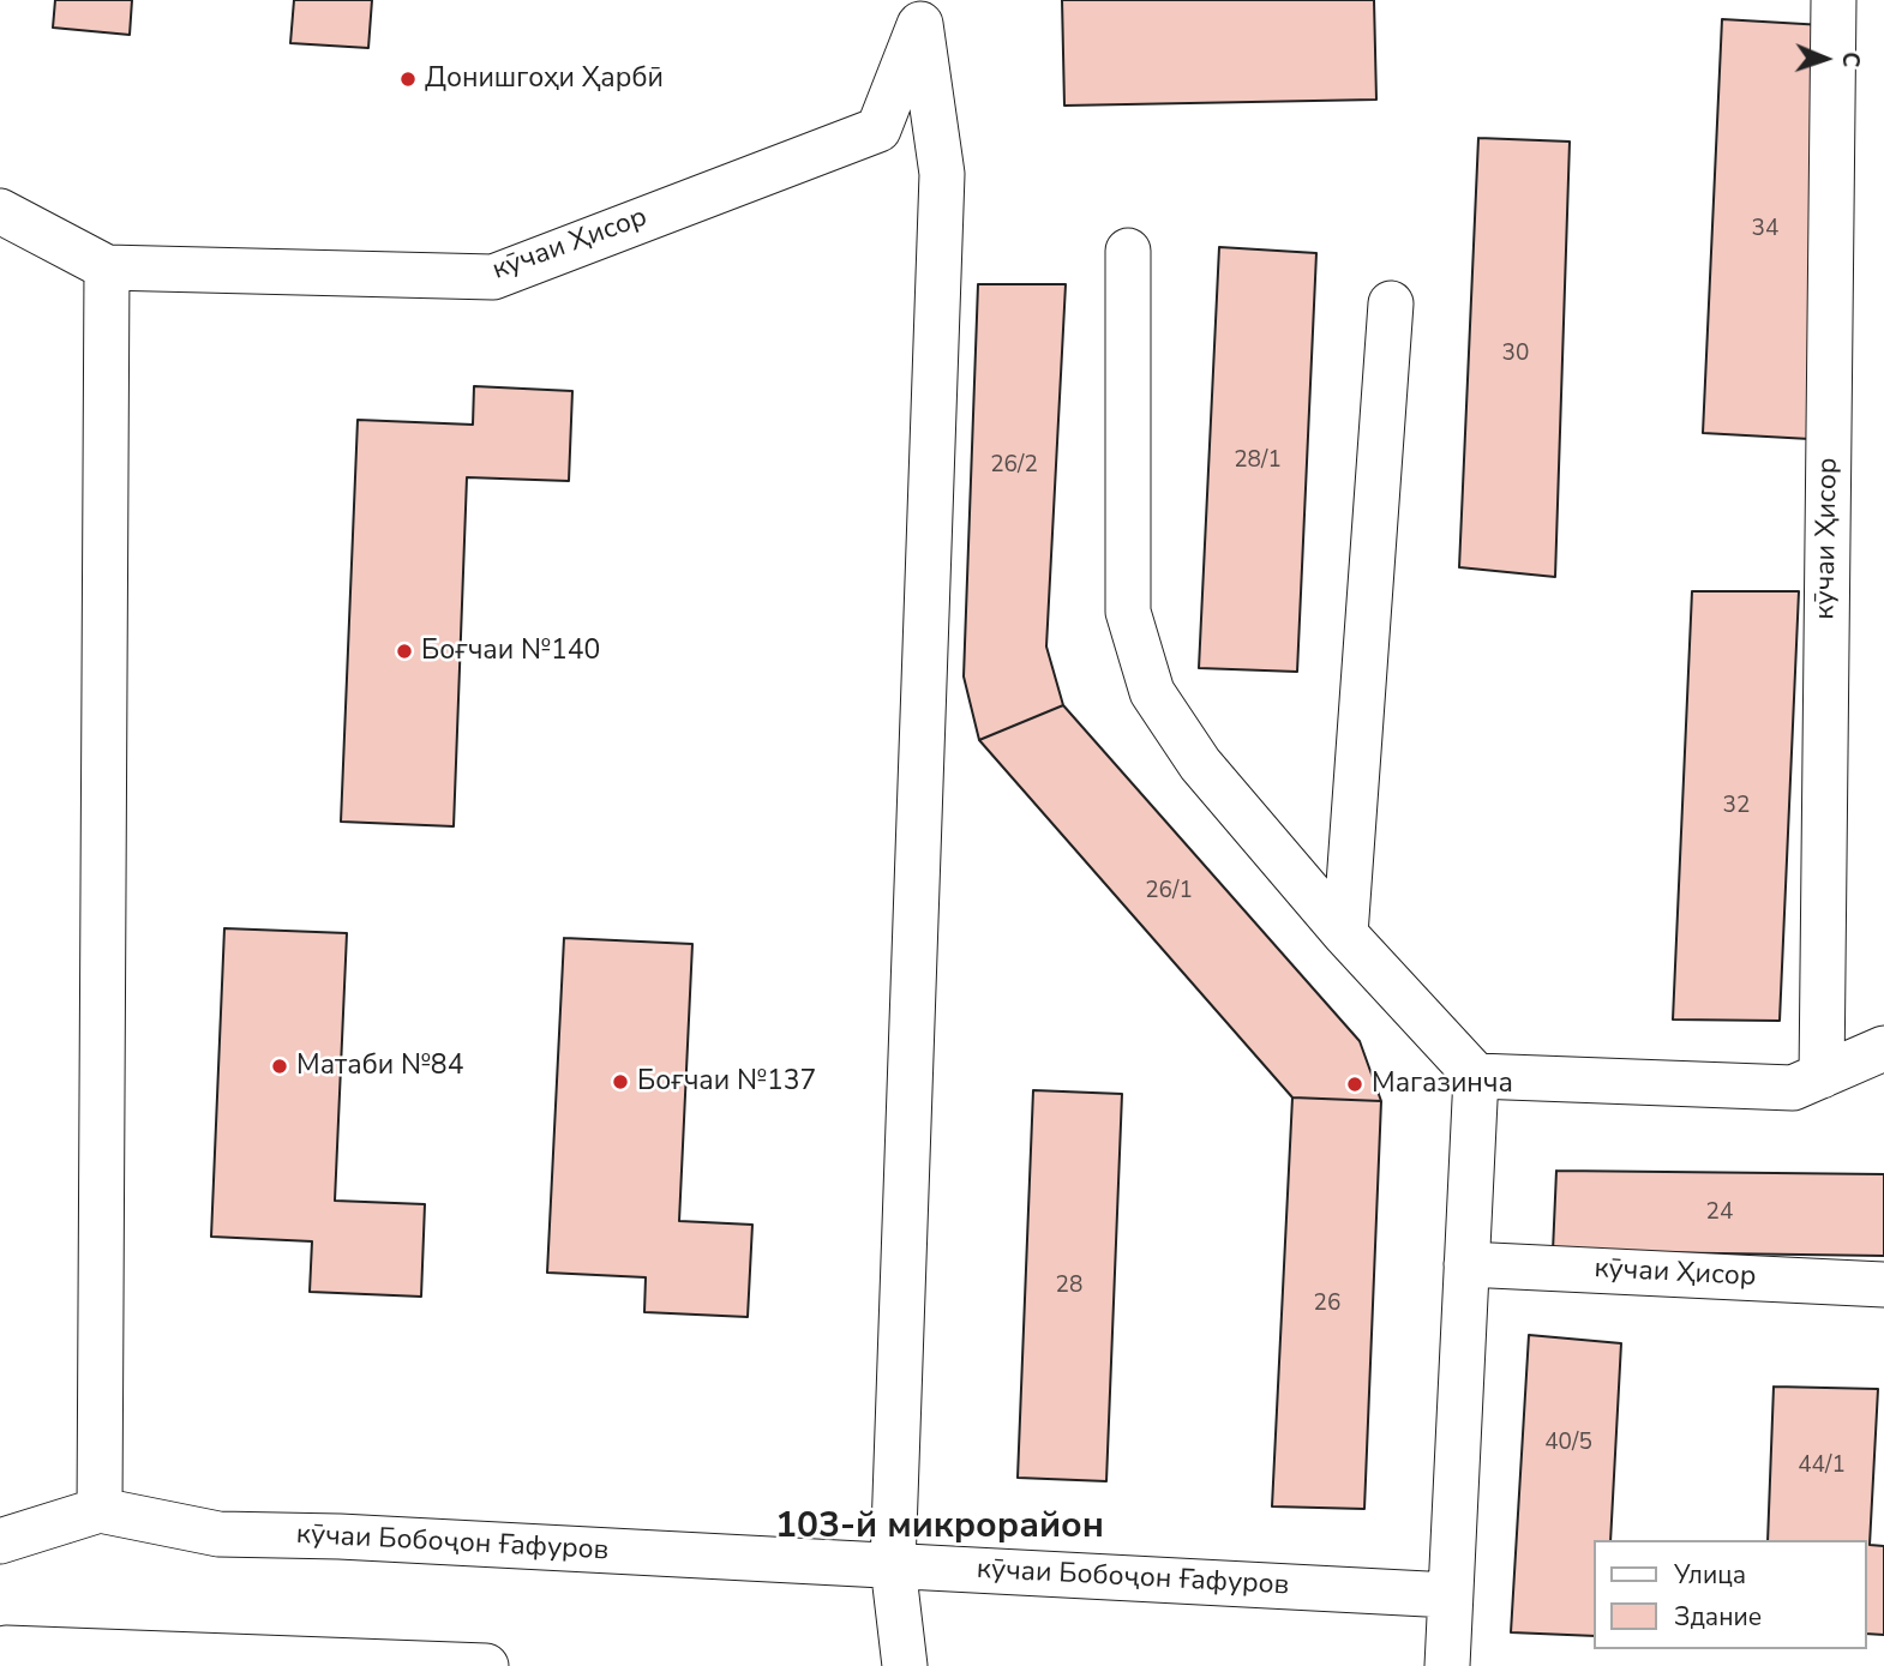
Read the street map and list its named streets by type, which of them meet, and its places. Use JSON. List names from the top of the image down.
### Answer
{
  "streets": {
    "street": ["кӯчаи Ҳисор", "кӯчаи Бобоҷон Ғафуров"]
  },
  "districts": ["103-й микрорайон"],
  "places": [
    "Донишгоҳи Ҳарбӣ",
    "Боғчаи №140",
    "Матаби №84",
    "Боғчаи №137",
    "Магазинча"
  ],
  "house_numbers": [
    "34",
    "30",
    "28/1",
    "26/2",
    "32",
    "26/1",
    "24",
    "28",
    "26",
    "40/5",
    "44/1"
  ],
  "legend": ["Улица", "Здание"],
  "north": "right"
}
